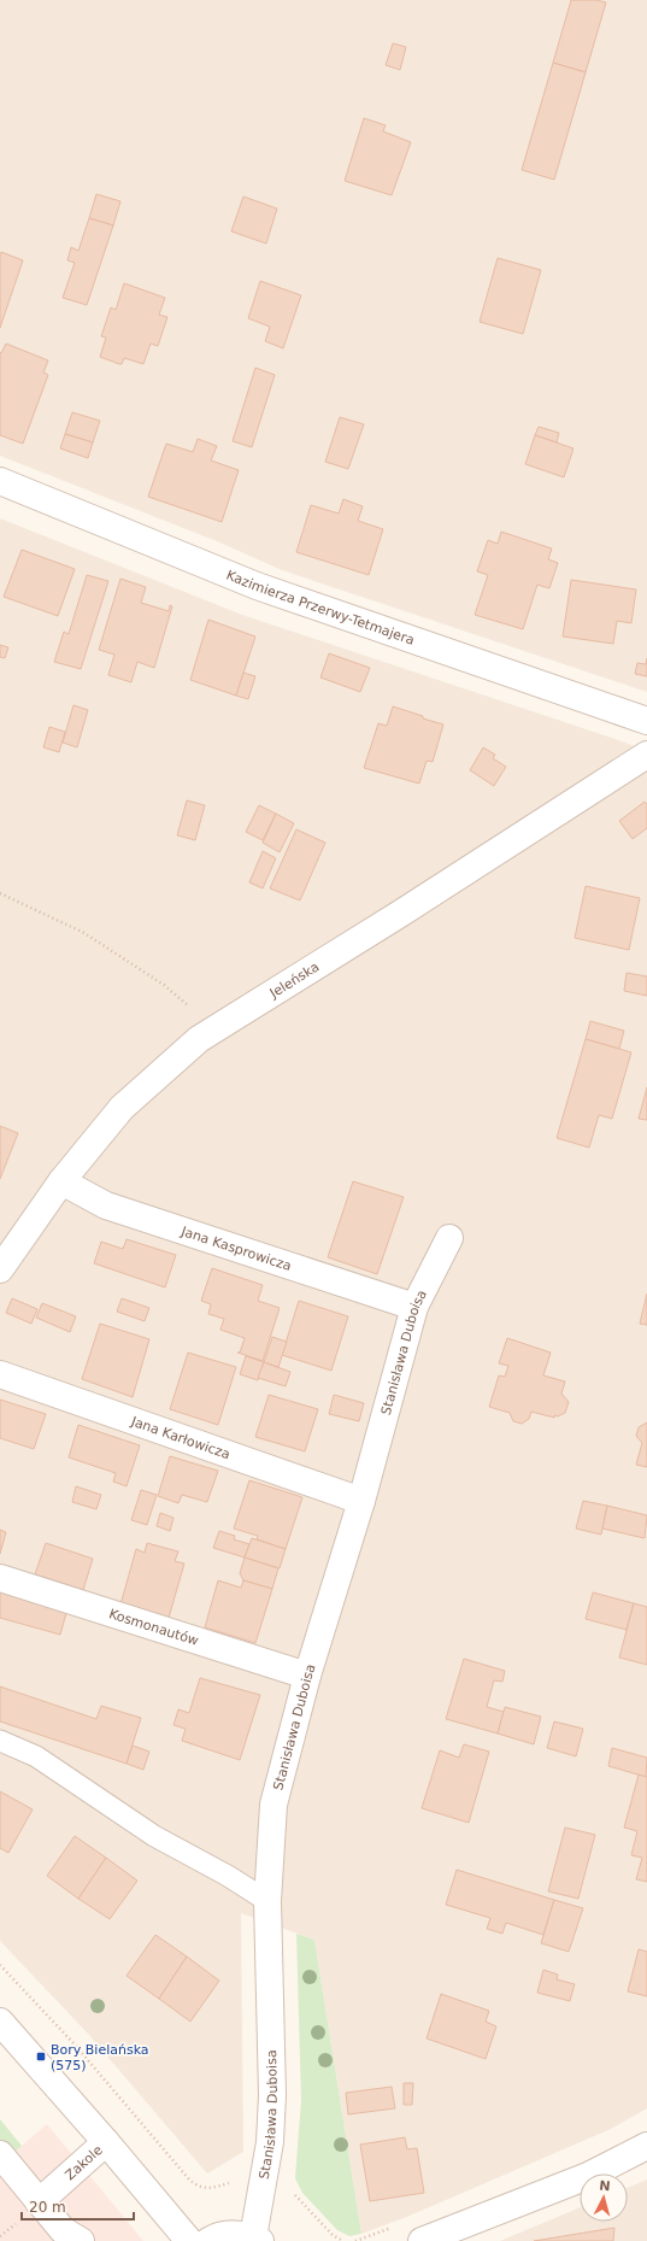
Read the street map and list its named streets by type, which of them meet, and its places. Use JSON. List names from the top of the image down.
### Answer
{
  "streets": {
    "street": [
      "Kazimierza Przerwy-Tetmajera",
      "Jeleńska",
      "Jana Kasprowicza",
      "Stanisława Duboisa",
      "Jana Karłowicza",
      "Kosmonautów",
      "Zakole"
    ]
  },
  "crossings": [
    ["Jeleńska", "Jana Kasprowicza"],
    ["Jana Kasprowicza", "Stanisława Duboisa"],
    ["Stanisława Duboisa", "Jana Karłowicza"],
    ["Stanisława Duboisa", "Kosmonautów"]
  ],
  "places": {
    "transit": ["Bory Bielańska (575)"]
  },
  "scale_bar": "20 m",
  "north": "top"
}
